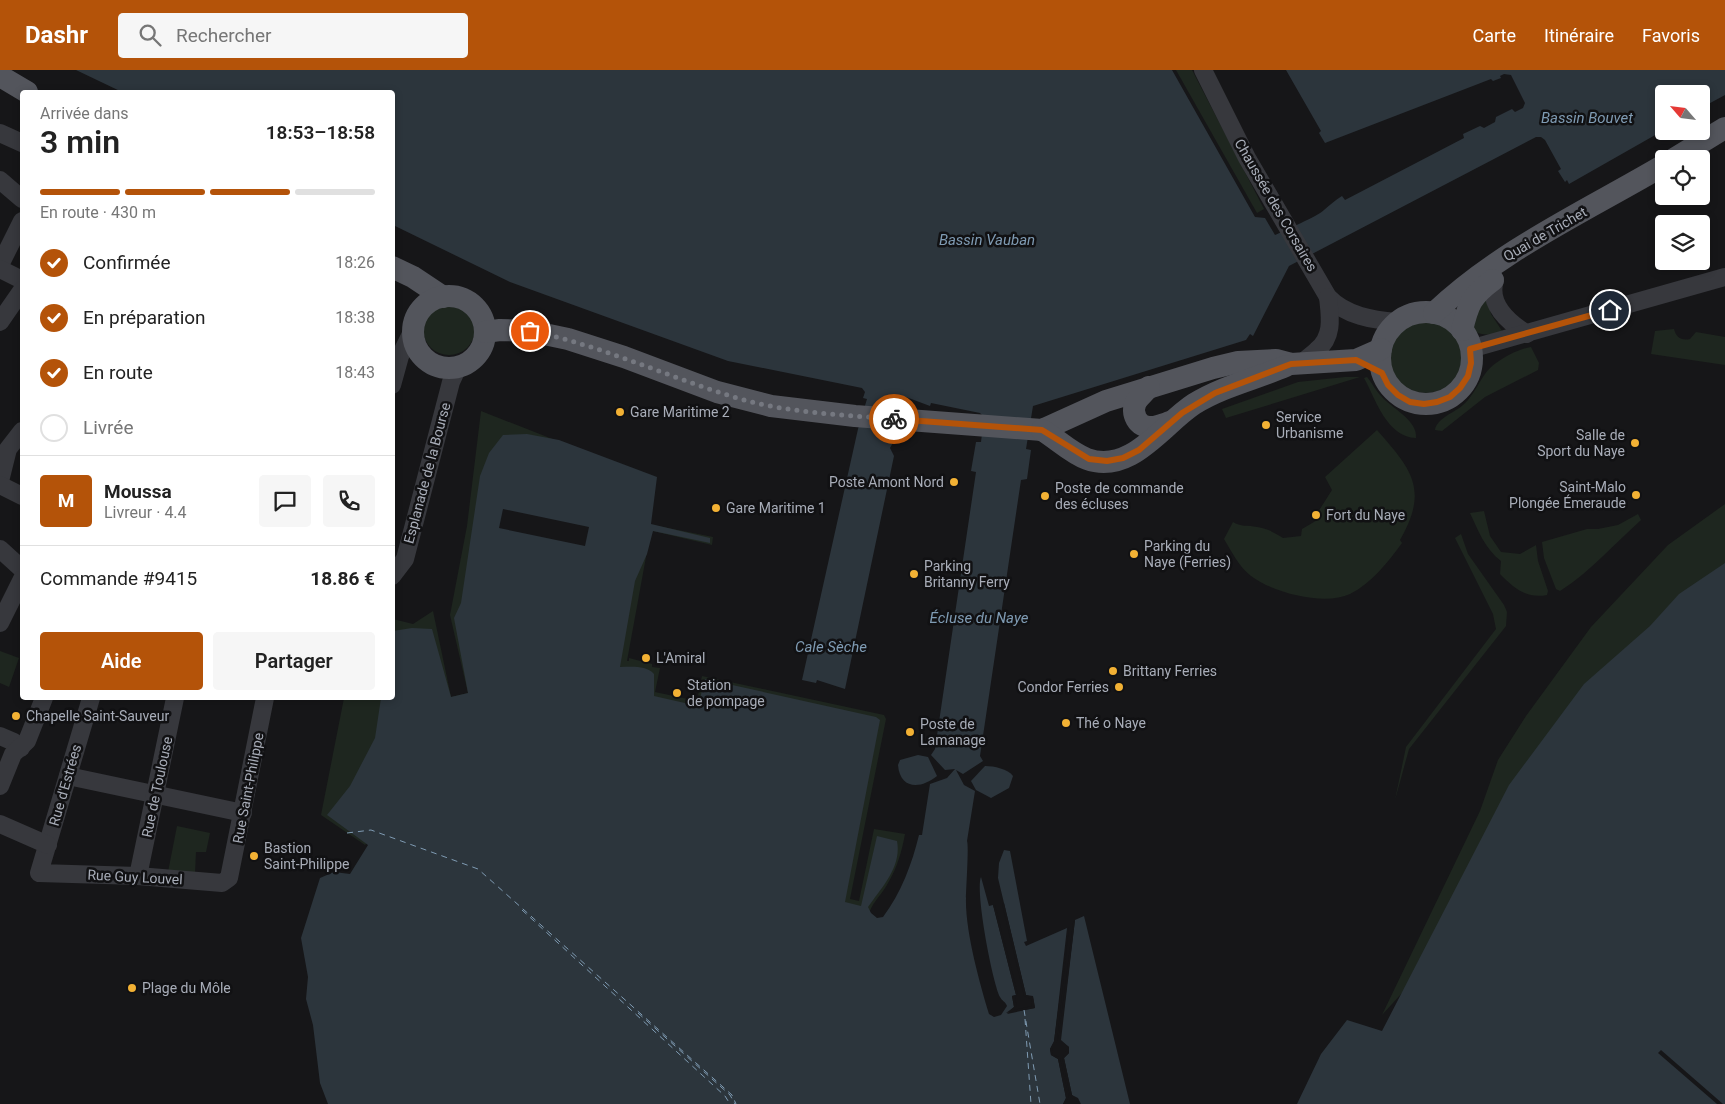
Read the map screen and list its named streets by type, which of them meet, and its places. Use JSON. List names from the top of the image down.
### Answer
{
  "streets": {
    "main road": ["Quai de Trichet"],
    "street": [
      "Chaussée des Corsaires",
      "Esplanade de la Bourse",
      "Rue d'Estrées",
      "Rue de Toulouse",
      "Rue Saint-Philippe",
      "Rue Guy Louvel"
    ]
  },
  "crossings": [
    ["Chaussée des Corsaires", "Quai de Trichet"],
    ["Rue d'Estrées", "Rue Guy Louvel"],
    ["Rue de Toulouse", "Rue Guy Louvel"],
    ["Rue Saint-Philippe", "Rue Guy Louvel"]
  ],
  "water": [
    "Bassin Bouvet",
    "Bassin Vauban",
    "Écluse du Naye",
    "Cale Sèche"
  ],
  "places": [
    "Gare Maritime 2",
    "Service Urbanisme",
    "Salle de Sport du Naye",
    "Poste Amont Nord",
    "Saint-Malo Plongée Émeraude",
    "Poste de commande des écluses",
    "Gare Maritime 1",
    "Fort du Naye",
    "Parking du Naye (Ferries)",
    "Parking Britanny Ferry",
    "L'Amiral",
    "Brittany Ferries",
    "Condor Ferries",
    "Station de pompage",
    "Chapelle Saint-Sauveur",
    "Thé o Naye",
    "Poste de Lamanage",
    "Bastion Saint-Philippe",
    "Plage du Môle"
  ],
  "north": "top left",
  "page": {
    "header": "Dashr",
    "search": "Rechercher",
    "nav": ["Carte", "Itinéraire", "Favoris"],
    "heading": ["3 min", "Arrivée dans", "18:53–18:58"],
    "panel": [
      "Moussa",
      "Livreur · 4.4",
      "Commande #9415",
      "18.86 €"
    ],
    "bar": "En route · 430 m",
    "list": [
      ["Confirmée", "18:26"],
      ["En préparation", "18:38"],
      ["En route", "18:43"],
      "Livrée"
    ],
    "round": "M",
    "buttons": ["Aide", "Partager"]
  }
}
